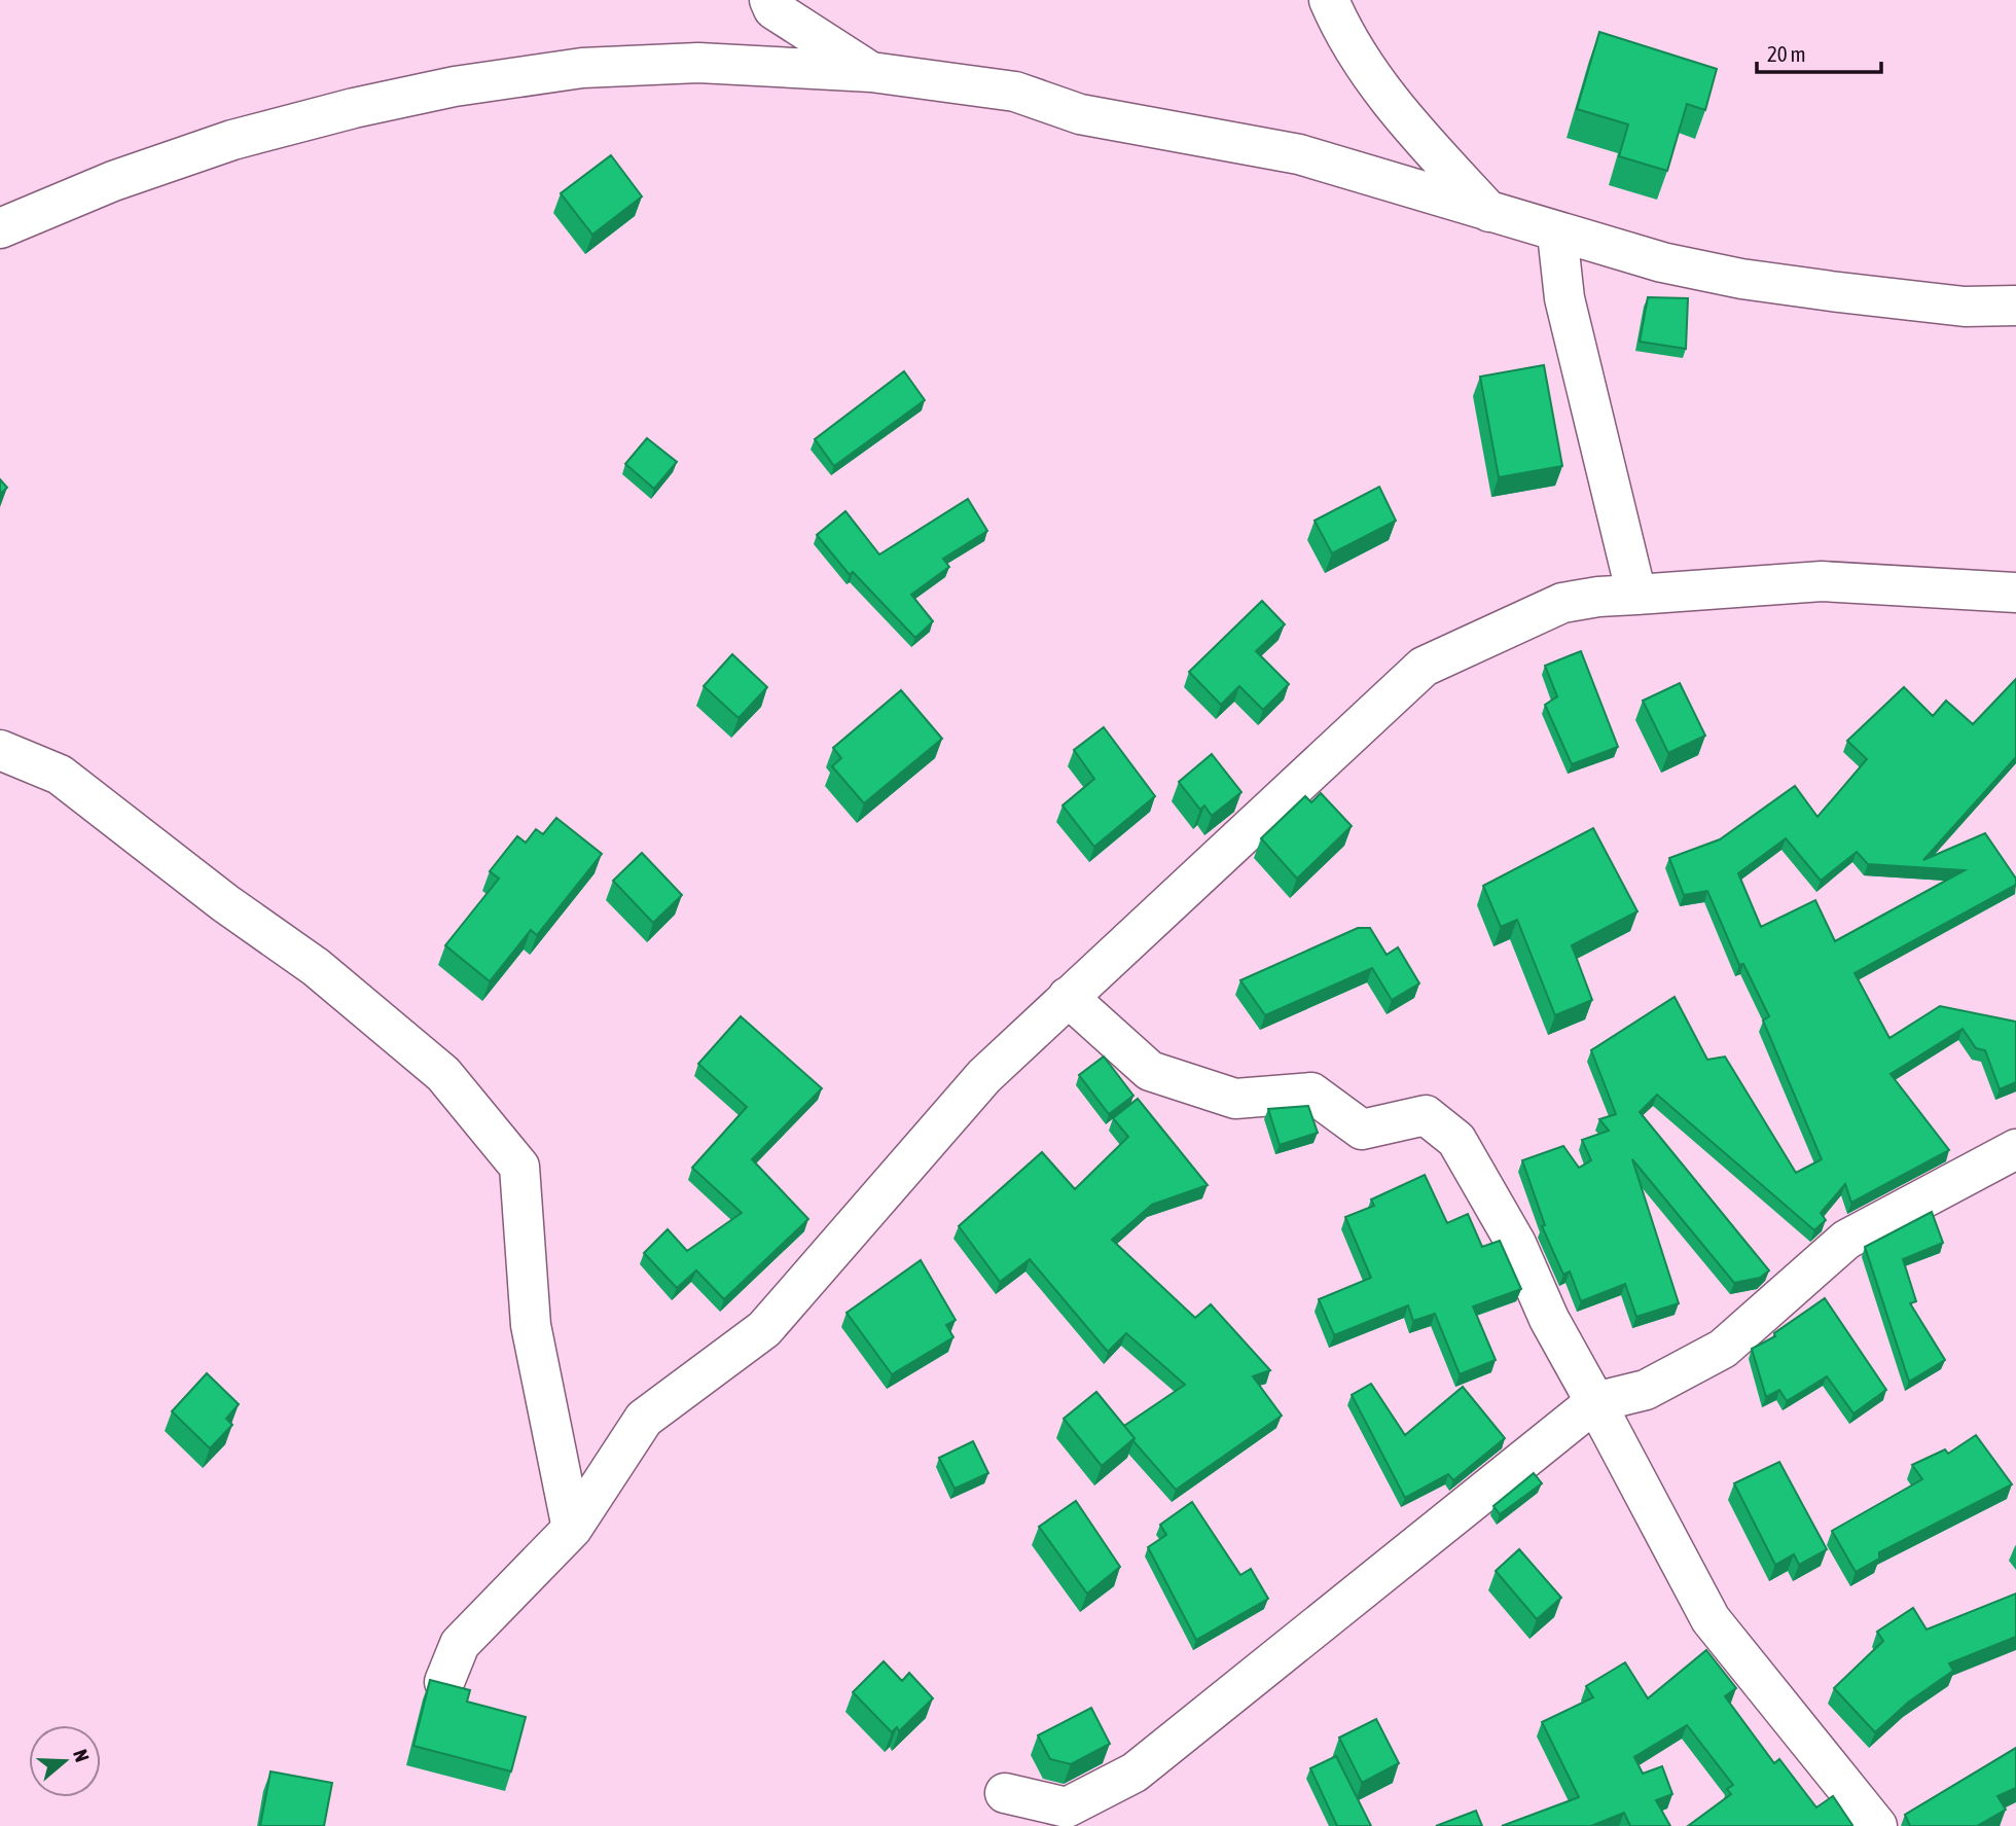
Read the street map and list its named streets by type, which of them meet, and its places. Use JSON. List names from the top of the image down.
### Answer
{
  "scale_bar": "20 m",
  "north": "right"
}
